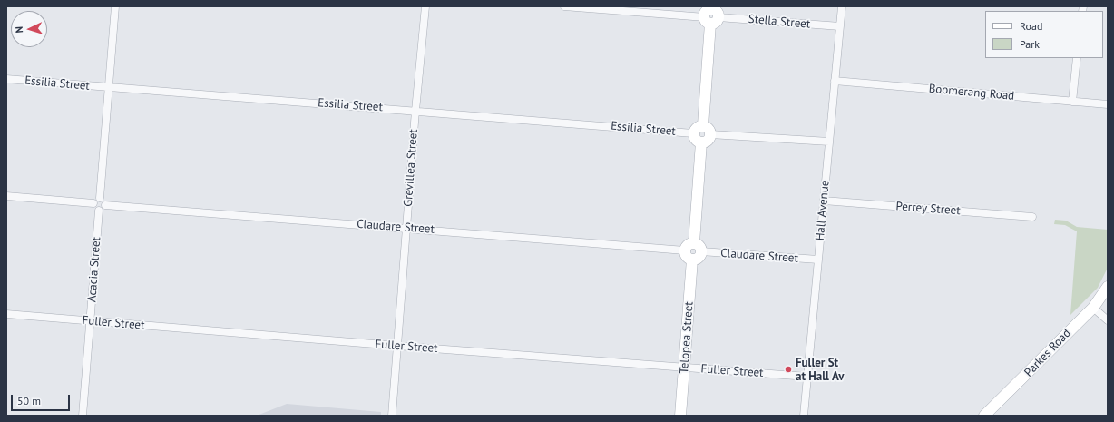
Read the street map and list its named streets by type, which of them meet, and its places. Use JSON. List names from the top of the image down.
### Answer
{
  "streets": {
    "street": [
      "Stella Street",
      "Essilia Street",
      "Boomerang Road",
      "Grevillea Street",
      "Perrey Street",
      "Hall Avenue",
      "Claudare Street",
      "Acacia Street",
      "Fuller Street",
      "Telopea Street",
      "Parkes Road"
    ]
  },
  "crossings": [
    ["Stella Street", "Hall Avenue"],
    ["Essilia Street", "Grevillea Street"],
    ["Boomerang Road", "Hall Avenue"],
    ["Grevillea Street", "Claudare Street"],
    ["Grevillea Street", "Fuller Street"],
    ["Perrey Street", "Hall Avenue"],
    ["Hall Avenue", "Claudare Street"],
    ["Hall Avenue", "Fuller Street"],
    ["Claudare Street", "Acacia Street"],
    ["Claudare Street", "Telopea Street"],
    ["Acacia Street", "Fuller Street"],
    ["Fuller Street", "Telopea Street"]
  ],
  "places": ["Fuller St at Hall Av"],
  "legend": ["Road", "Park"],
  "scale_bar": "50 m",
  "north": "left"
}
